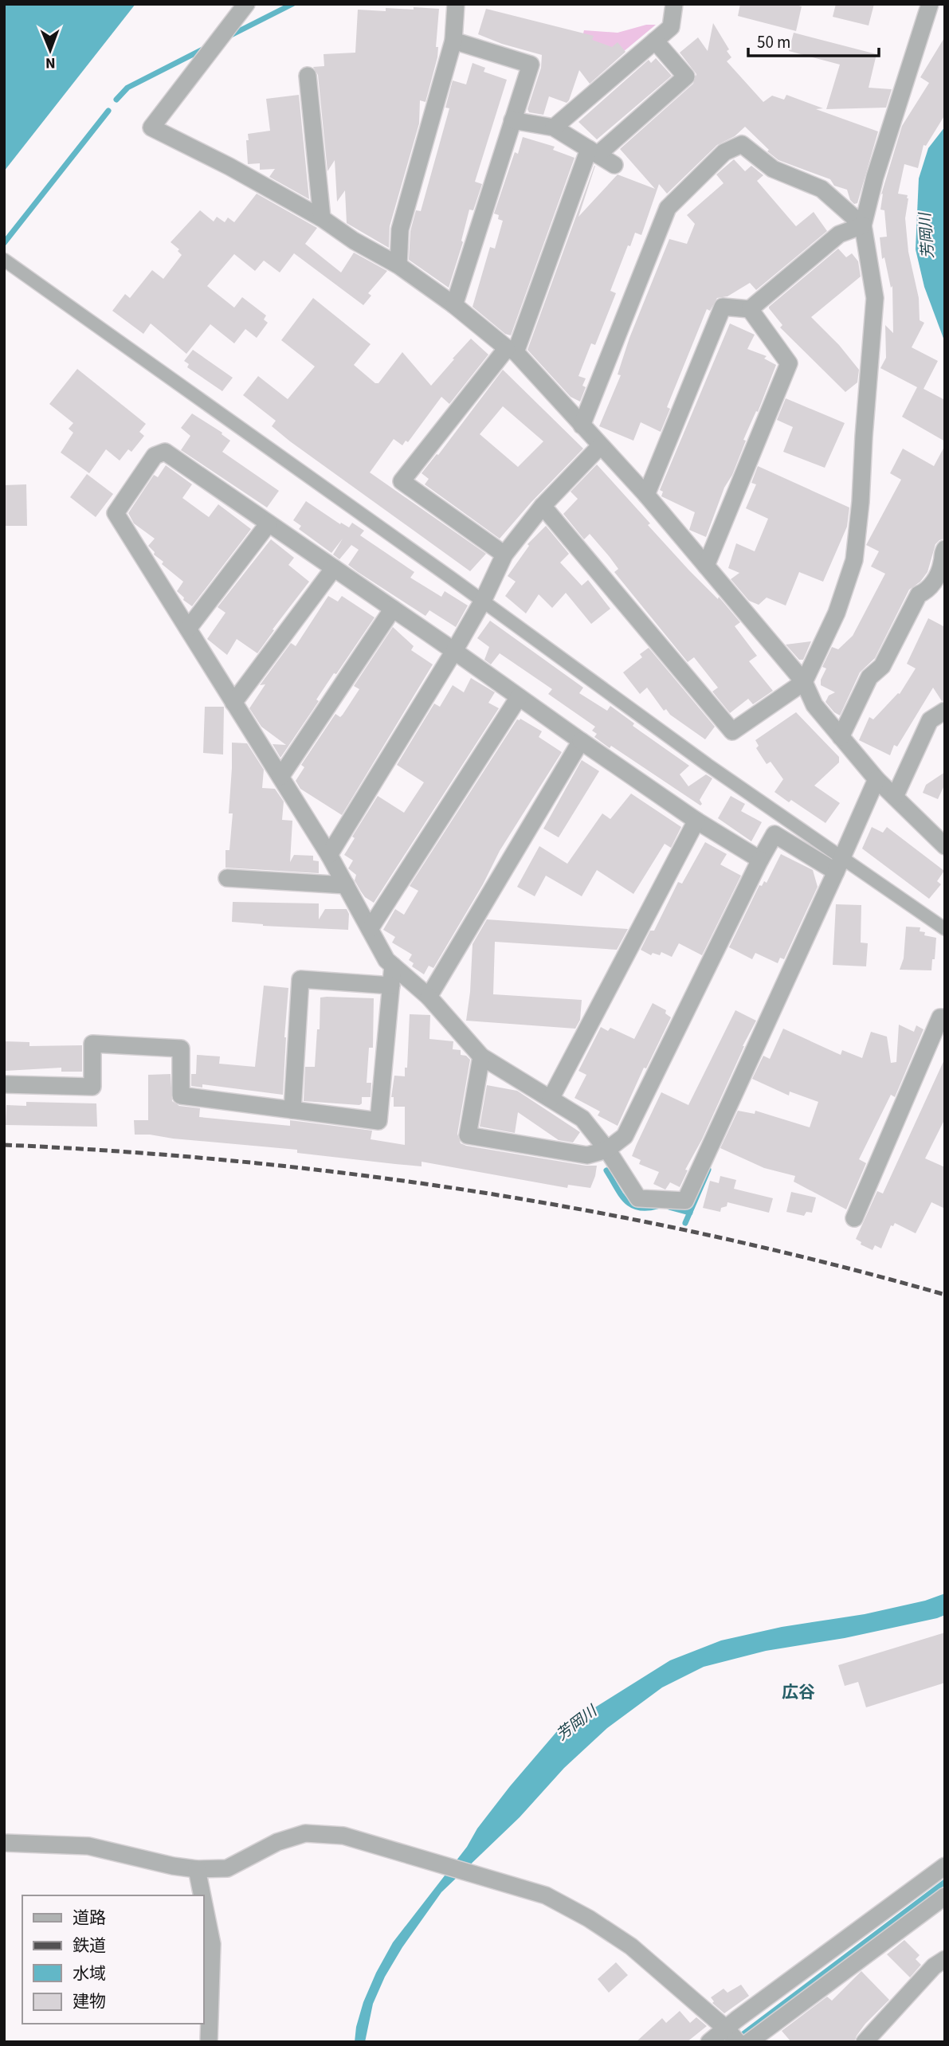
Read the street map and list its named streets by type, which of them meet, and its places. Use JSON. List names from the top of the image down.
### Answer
{
  "districts": ["広谷"],
  "water": ["芳岡川"],
  "legend": [
    "道路",
    "鉄道",
    "水域",
    "建物"
  ],
  "scale_bar": "50 m",
  "north": "bottom"
}
